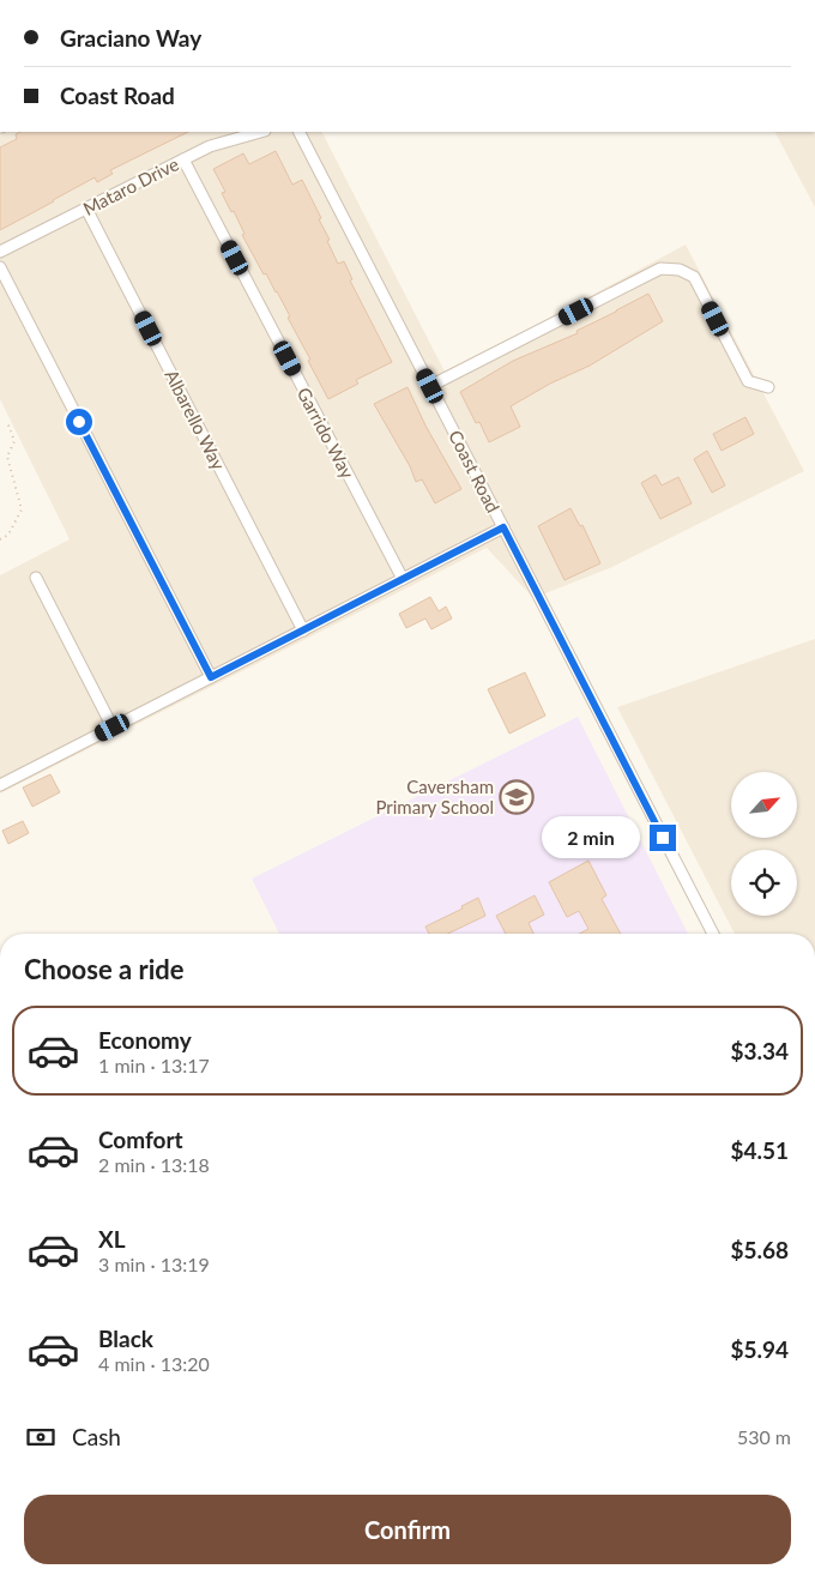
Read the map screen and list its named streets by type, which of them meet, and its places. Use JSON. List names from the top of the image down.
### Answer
{
  "streets": {
    "street": [
      "Mataro Drive",
      "Albarello Way",
      "Garrido Way",
      "Coast Road"
    ]
  },
  "crossings": [
    ["Mataro Drive", "Albarello Way"],
    ["Mataro Drive", "Garrido Way"]
  ],
  "places": {
    "school or university": ["Caversham Primary School"]
  },
  "north": "top right",
  "page": {
    "banner": ["Graciano Way", "Coast Road"],
    "bubble": "2 min",
    "heading": "Choose a ride",
    "list": [
      {
        "name": "Economy",
        "note": "1 min · 13:17",
        "value": "$3.34"
      },
      {
        "name": "Comfort",
        "note": "2 min · 13:18",
        "value": "$4.51"
      },
      {
        "name": "XL",
        "note": "3 min · 13:19",
        "value": "$5.68"
      },
      {
        "name": "Black",
        "note": "4 min · 13:20",
        "value": "$5.94"
      }
    ],
    "pay": ["Cash", "530 m"],
    "buttons": "Confirm"
  }
}
